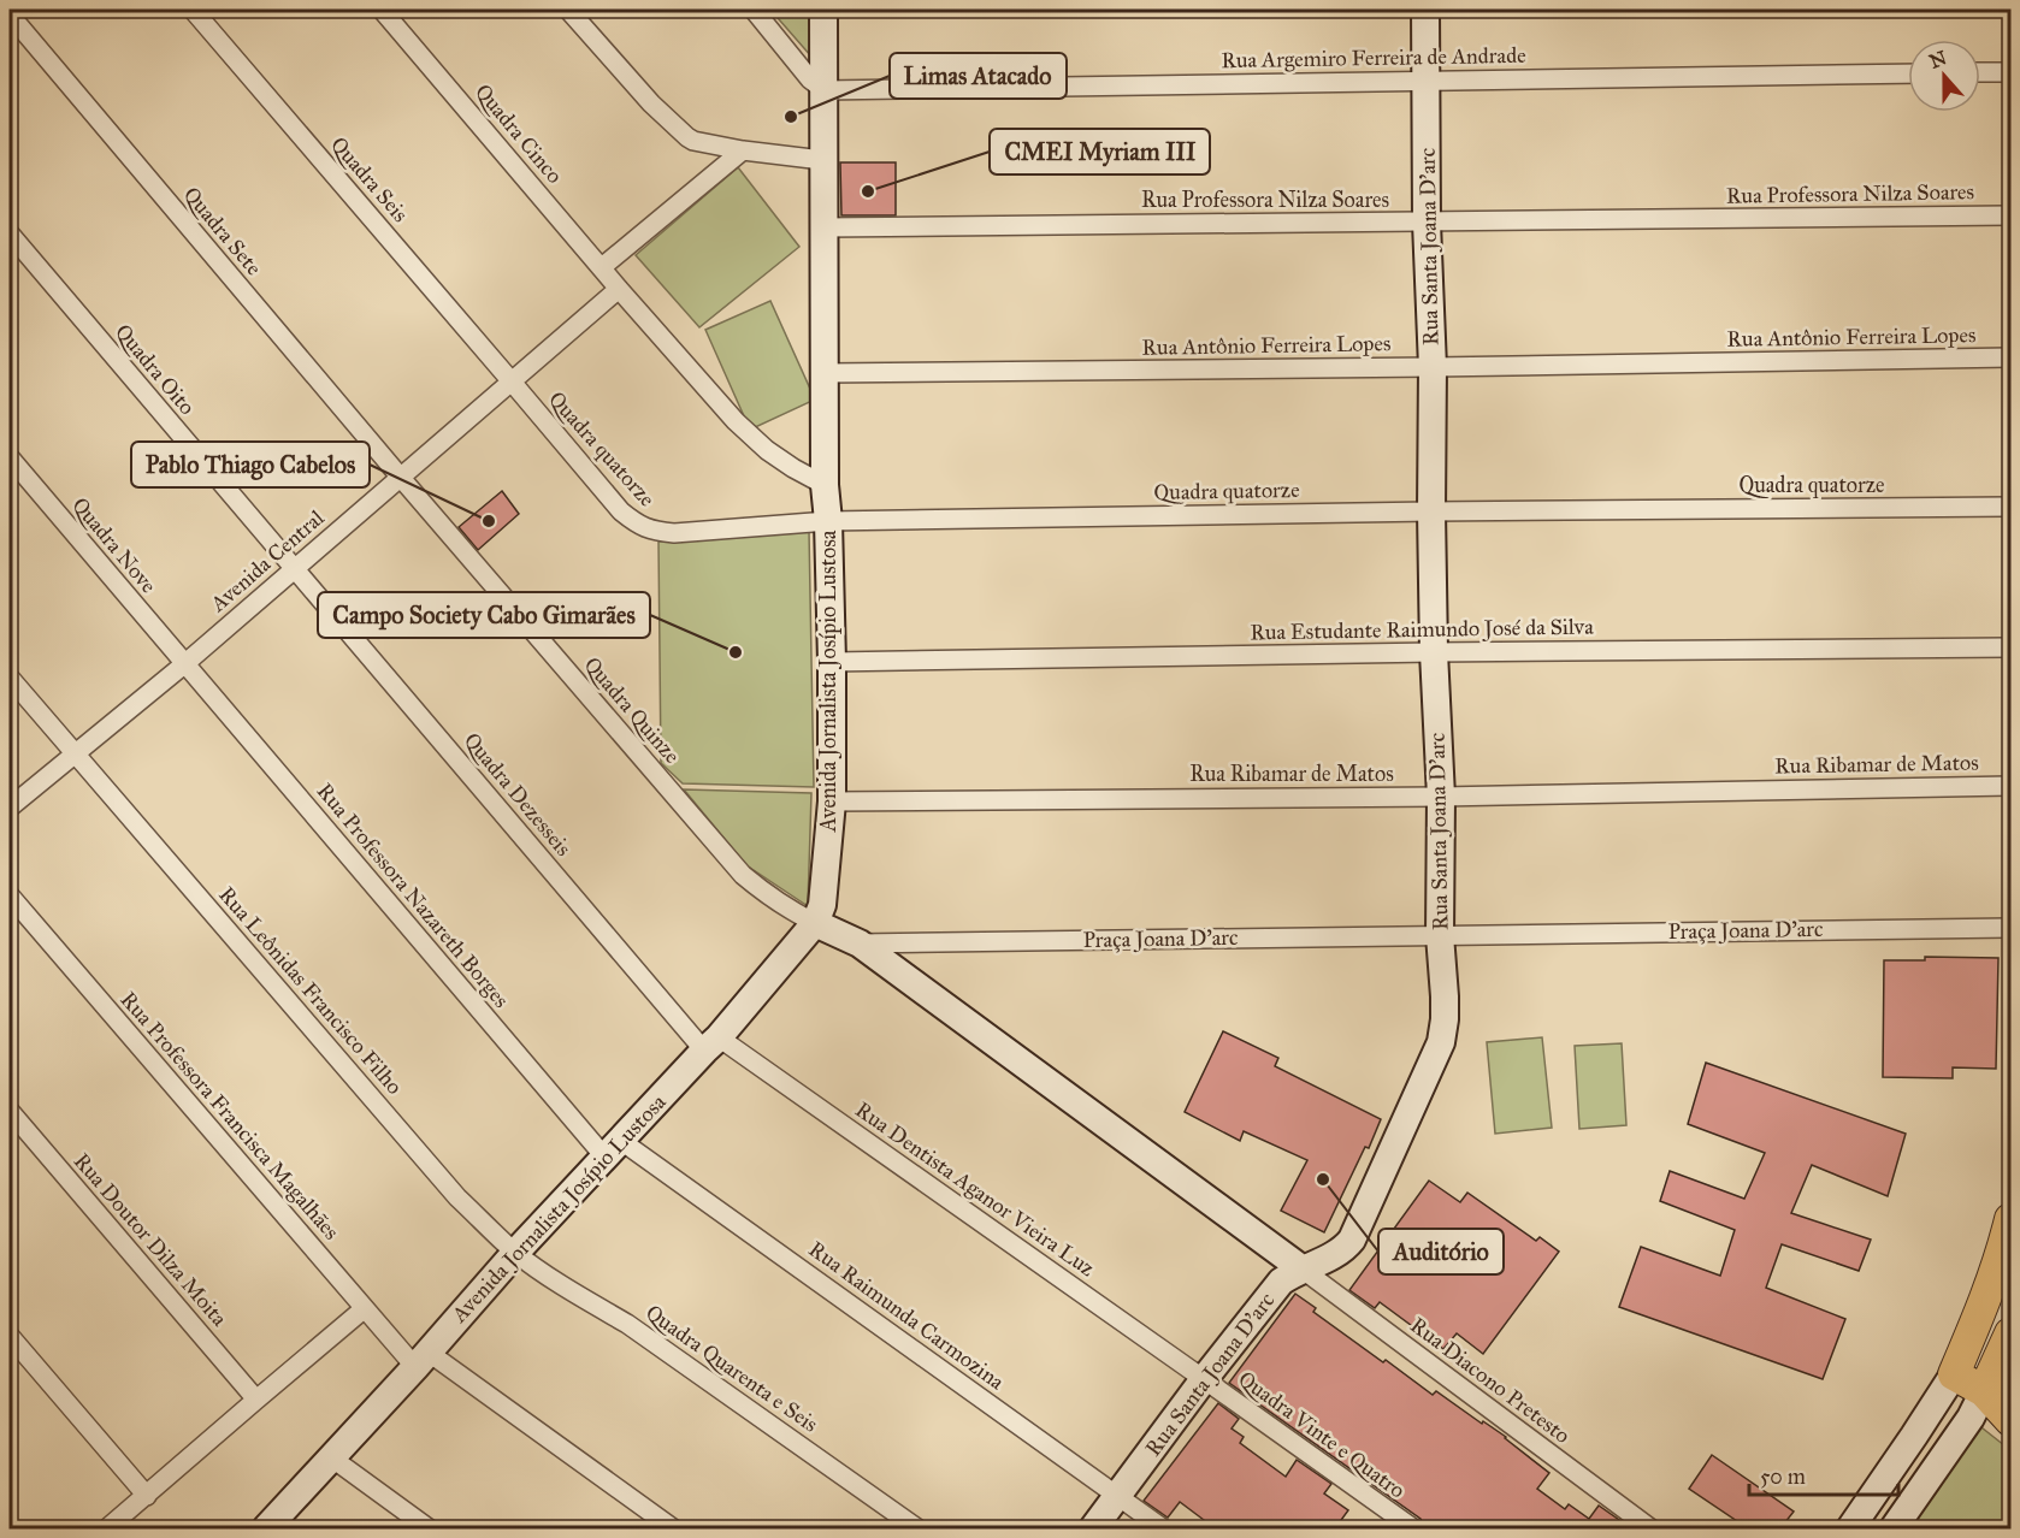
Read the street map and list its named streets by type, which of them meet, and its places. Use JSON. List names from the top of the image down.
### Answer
{
  "streets": {
    "street": [
      "Rua Argemiro Ferreira de Andrade",
      "Quadra Cinco",
      "Quadra Seis",
      "Rua Professora Nilza Soares",
      "Quadra Sete",
      "Rua Santa Joana D'arc",
      "Rua Antônio Ferreira Lopes",
      "Quadra Oito",
      "Quadra quatorze",
      "Quadra Nove",
      "Avenida Central",
      "Rua Estudante Raimundo José da Silva",
      "Avenida Jornalista Josípio Lustosa",
      "Quadra Quinze",
      "Rua Ribamar de Matos",
      "Quadra Dezesseis",
      "Rua Professora Nazareth Borges",
      "Praça Joana D'arc",
      "Rua Leônidas Francisco Filho",
      "Rua Professora Francisca Magalhães",
      "Rua Dentista Aganor Vieira Luz",
      "Rua Doutor Dilza Moita",
      "Rua Raimunda Carmozina",
      "Quadra Quarenta e Seis",
      "Rua Diacono Pretesto",
      "Quadra Vinte e Quatro"
    ]
  },
  "crossings": [
    ["Rua Argemiro Ferreira de Andrade", "Rua Santa Joana D'arc"],
    ["Rua Argemiro Ferreira de Andrade", "Avenida Jornalista Josípio Lustosa"],
    ["Quadra Cinco", "Avenida Central"],
    ["Quadra Seis", "Quadra quatorze"],
    ["Quadra Seis", "Avenida Central"],
    ["Rua Professora Nilza Soares", "Rua Santa Joana D'arc"],
    ["Rua Professora Nilza Soares", "Avenida Jornalista Josípio Lustosa"],
    ["Quadra Sete", "Avenida Central"],
    ["Quadra Sete", "Quadra Quinze"],
    ["Rua Santa Joana D'arc", "Rua Antônio Ferreira Lopes"],
    ["Rua Santa Joana D'arc", "Quadra quatorze"],
    ["Rua Santa Joana D'arc", "Rua Estudante Raimundo José da Silva"],
    ["Rua Santa Joana D'arc", "Rua Ribamar de Matos"],
    ["Rua Santa Joana D'arc", "Praça Joana D'arc"],
    ["Rua Santa Joana D'arc", "Rua Dentista Aganor Vieira Luz"],
    ["Rua Santa Joana D'arc", "Rua Raimunda Carmozina"],
    ["Rua Santa Joana D'arc", "Rua Diacono Pretesto"],
    ["Rua Santa Joana D'arc", "Quadra Vinte e Quatro"],
    ["Rua Antônio Ferreira Lopes", "Avenida Jornalista Josípio Lustosa"],
    ["Quadra Oito", "Avenida Central"],
    ["Quadra Oito", "Quadra Dezesseis"],
    ["Quadra quatorze", "Avenida Central"],
    ["Quadra quatorze", "Avenida Jornalista Josípio Lustosa"],
    ["Quadra Nove", "Avenida Central"],
    ["Quadra Nove", "Rua Professora Nazareth Borges"],
    ["Avenida Central", "Quadra Quinze"],
    ["Avenida Central", "Quadra Dezesseis"],
    ["Avenida Central", "Rua Professora Nazareth Borges"],
    ["Avenida Central", "Rua Leônidas Francisco Filho"],
    ["Rua Estudante Raimundo José da Silva", "Avenida Jornalista Josípio Lustosa"],
    ["Avenida Jornalista Josípio Lustosa", "Quadra Quinze"],
    ["Avenida Jornalista Josípio Lustosa", "Rua Ribamar de Matos"],
    ["Avenida Jornalista Josípio Lustosa", "Quadra Dezesseis"],
    ["Avenida Jornalista Josípio Lustosa", "Rua Professora Nazareth Borges"],
    ["Avenida Jornalista Josípio Lustosa", "Rua Leônidas Francisco Filho"],
    ["Avenida Jornalista Josípio Lustosa", "Rua Professora Francisca Magalhães"],
    ["Avenida Jornalista Josípio Lustosa", "Rua Dentista Aganor Vieira Luz"],
    ["Avenida Jornalista Josípio Lustosa", "Rua Raimunda Carmozina"],
    ["Avenida Jornalista Josípio Lustosa", "Quadra Quarenta e Seis"],
    ["Quadra Dezesseis", "Rua Dentista Aganor Vieira Luz"],
    ["Rua Professora Nazareth Borges", "Rua Raimunda Carmozina"],
    ["Rua Leônidas Francisco Filho", "Quadra Quarenta e Seis"],
    ["Rua Dentista Aganor Vieira Luz", "Quadra Vinte e Quatro"]
  ],
  "places": [
    "Limas Atacado",
    "CMEI Myriam III",
    "Pablo Thiago Cabelos",
    "Campo Society Cabo Gimarães",
    "Auditório"
  ],
  "scale_bar": "50 m",
  "north": "top"
}
